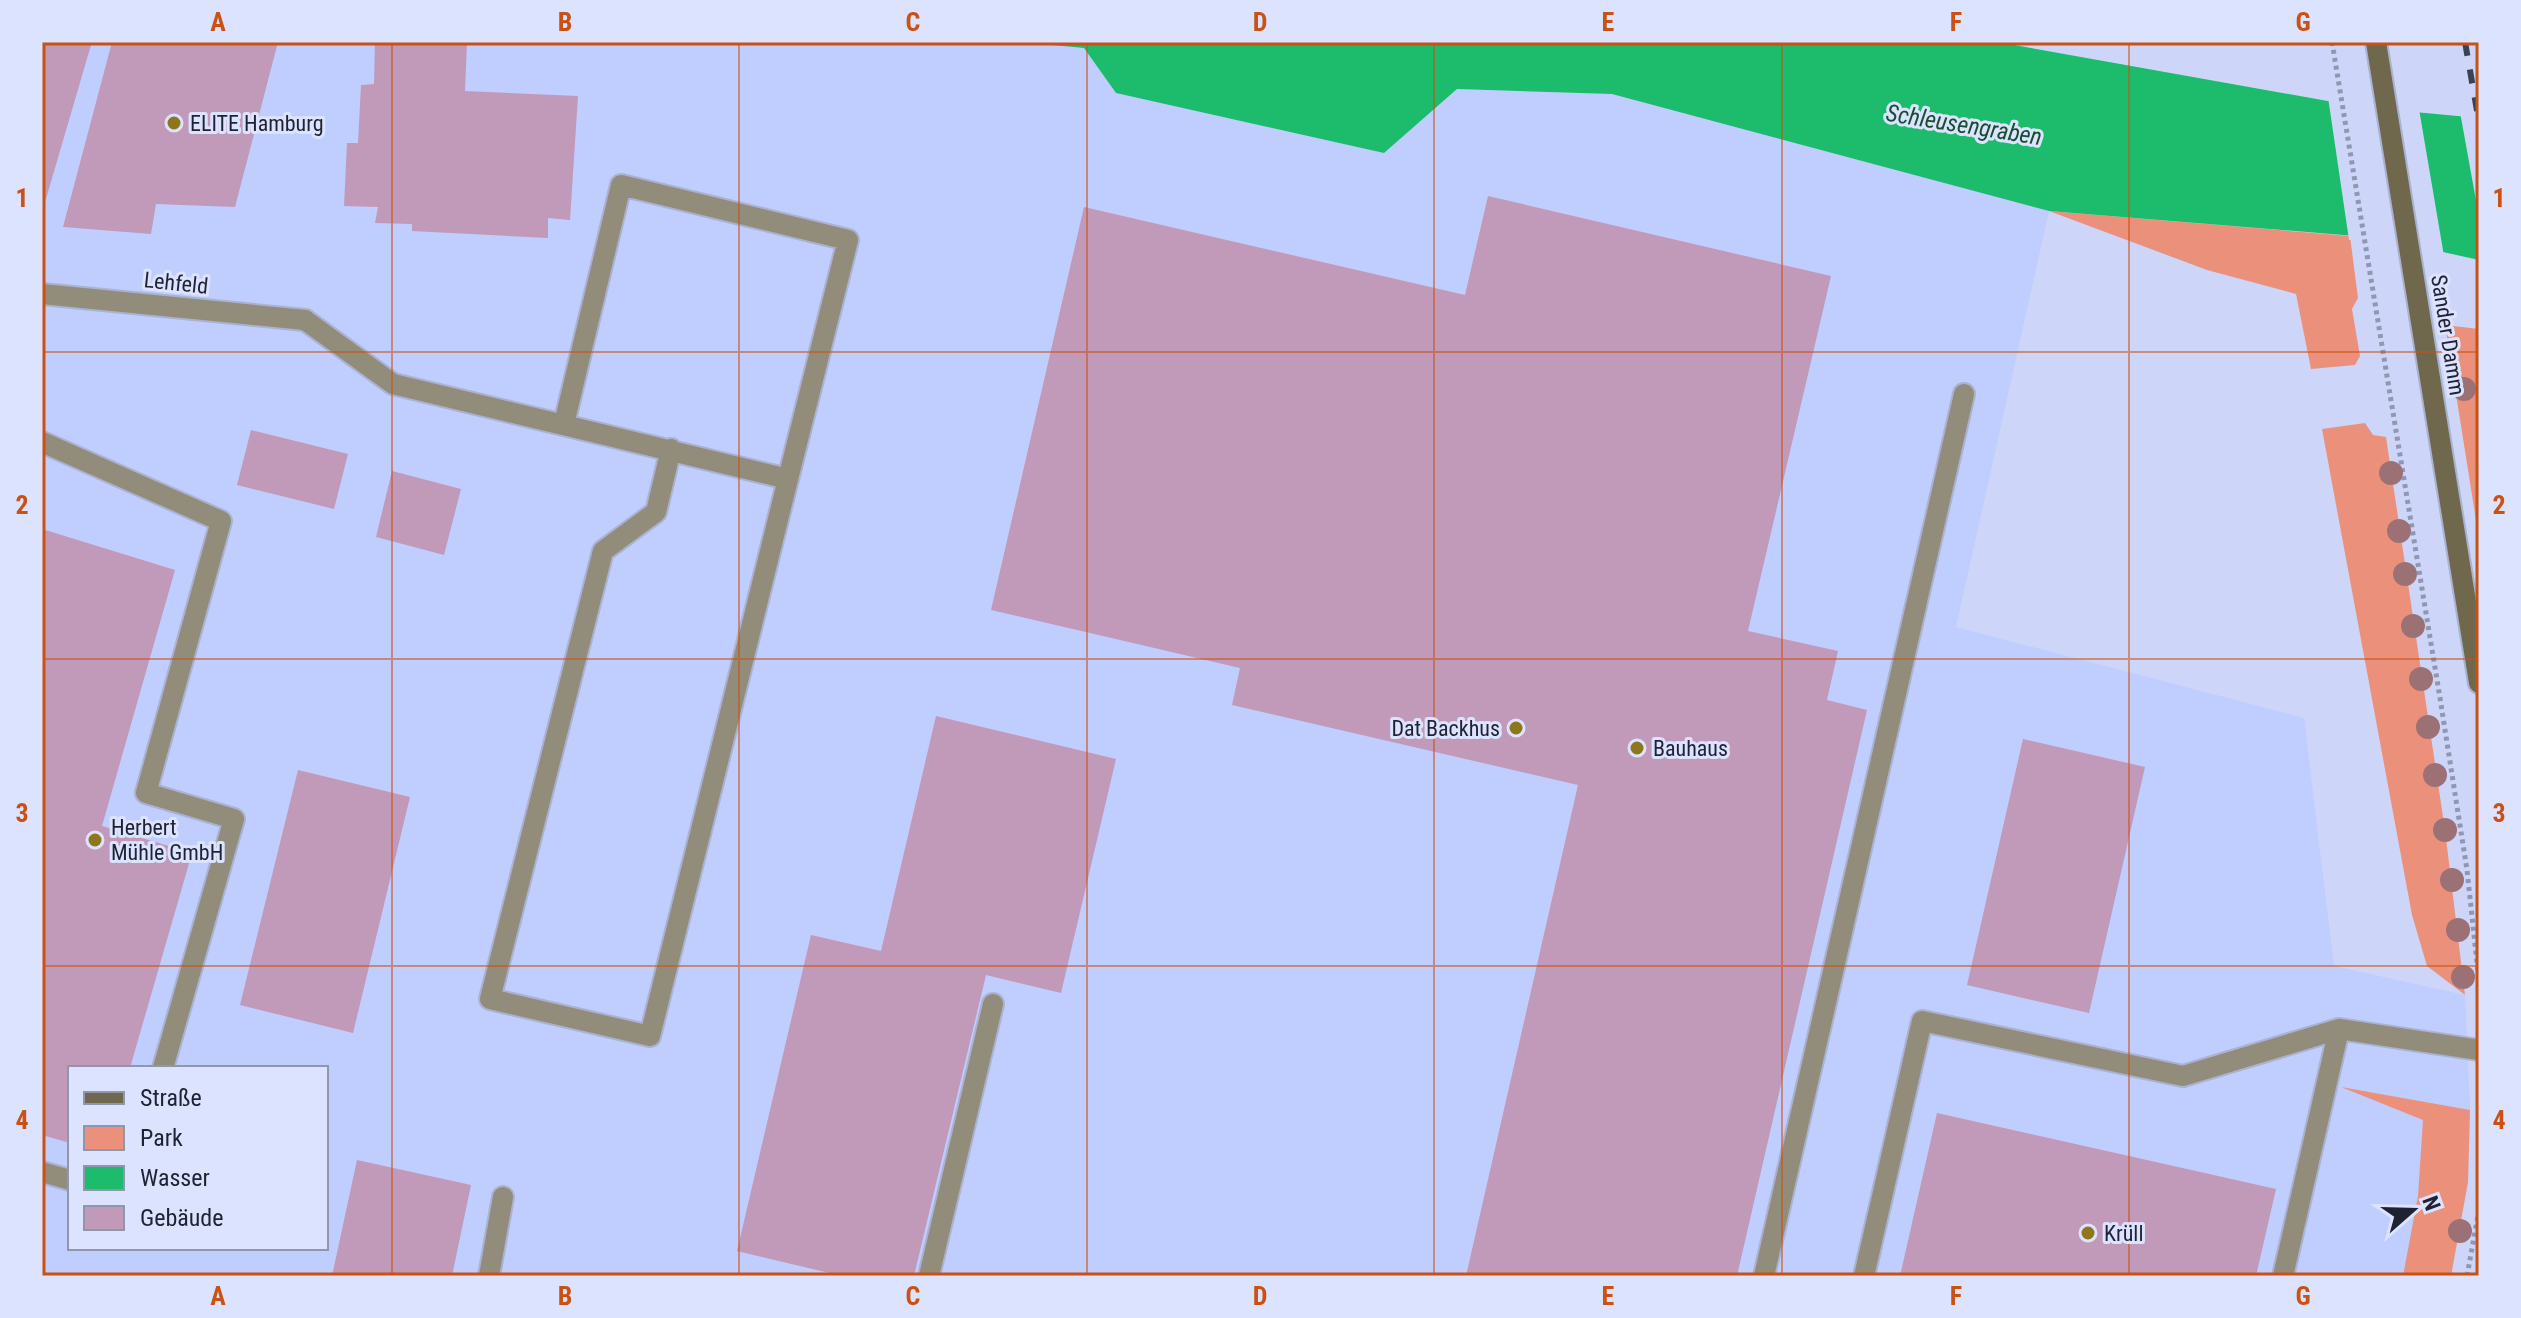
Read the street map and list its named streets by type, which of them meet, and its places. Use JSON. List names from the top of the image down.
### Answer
{
  "streets": {
    "main road": ["Sander Damm"],
    "street": ["Lehfeld"]
  },
  "water": ["Schleusengraben"],
  "places": [
    "ELITE Hamburg",
    "Dat Backhus",
    "Bauhaus",
    "Herbert Mühle GmbH",
    "Krüll"
  ],
  "legend": [
    "Straße",
    "Park",
    "Wasser",
    "Gebäude"
  ],
  "north": "right",
  "grid": {
    "columns": [
      "A",
      "B",
      "C",
      "D",
      "E",
      "F",
      "G"
    ],
    "rows": [
      "1",
      "2",
      "3",
      "4"
    ]
  }
}
